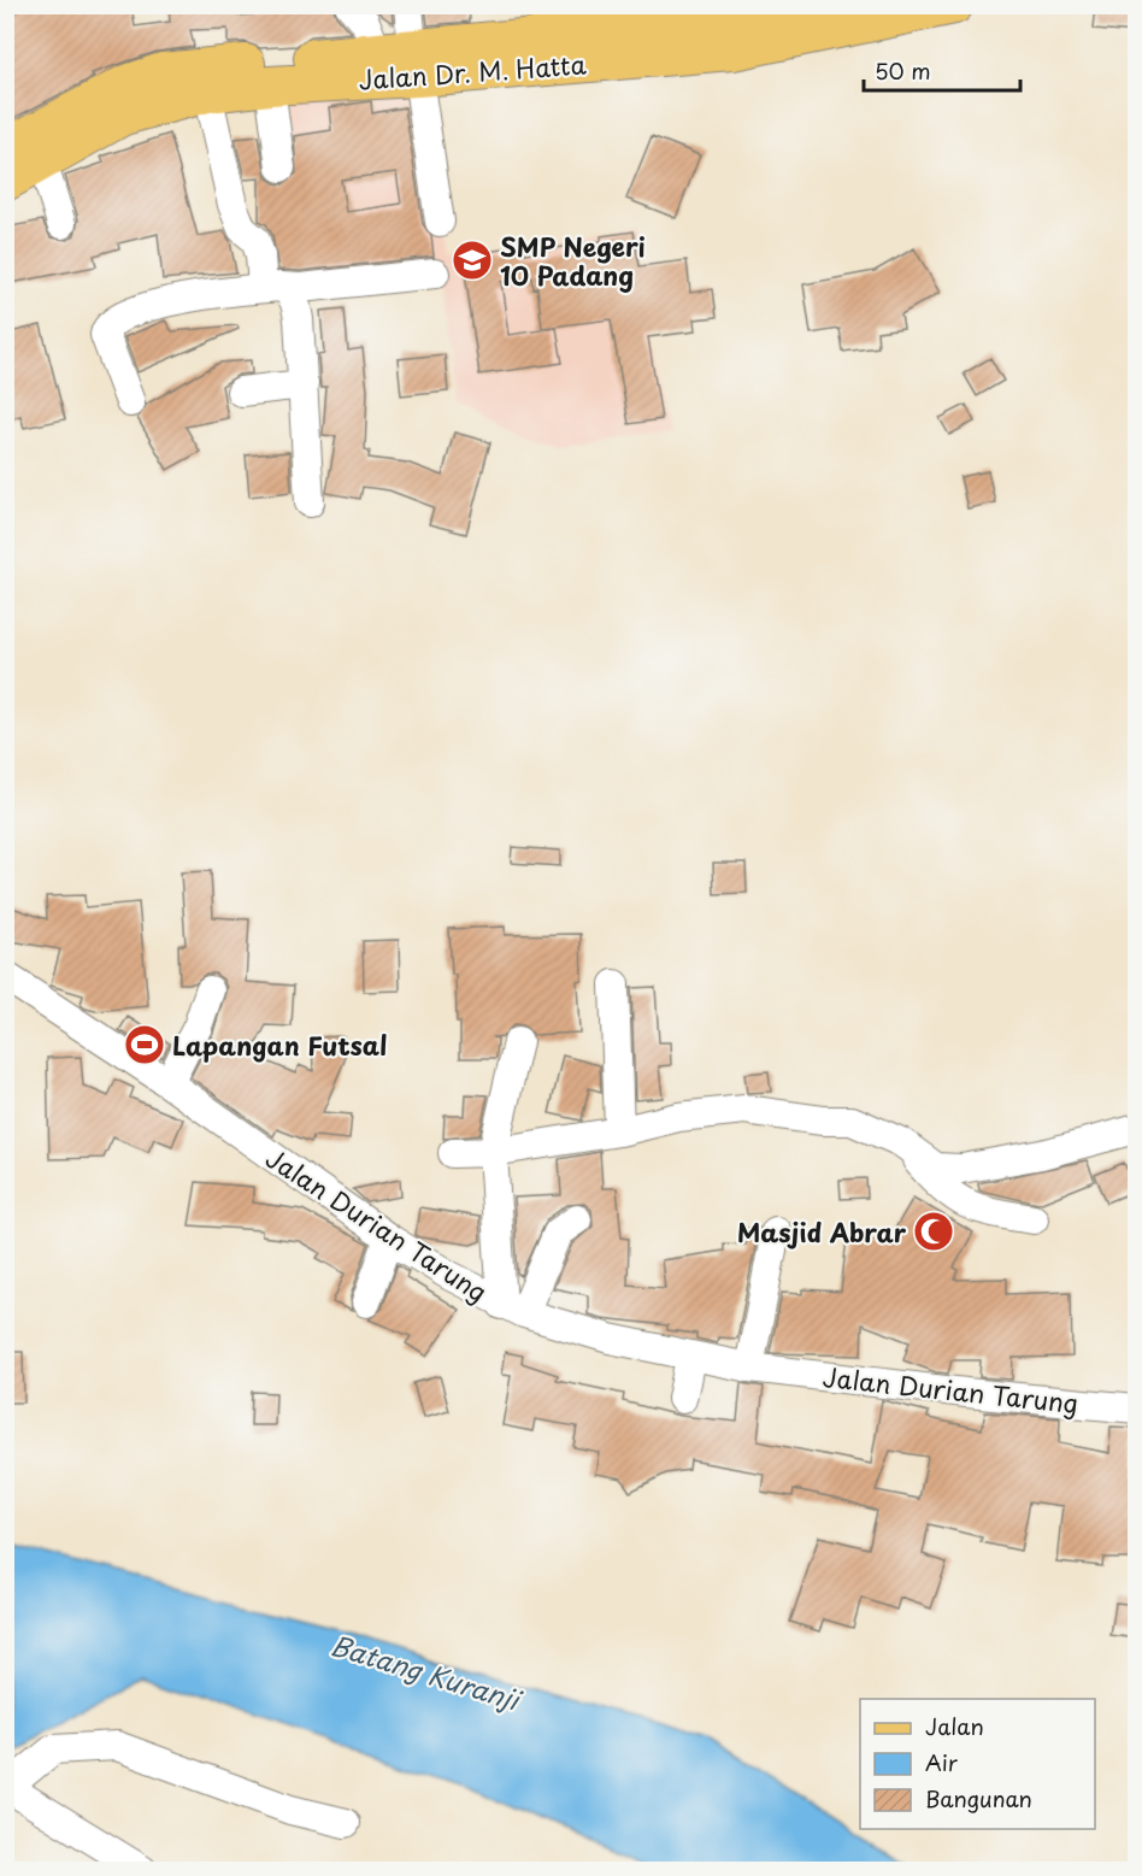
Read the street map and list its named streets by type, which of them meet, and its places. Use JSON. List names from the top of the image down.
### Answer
{
  "streets": {
    "main road": ["Jalan Dr. M. Hatta"],
    "street": ["Jalan Durian Tarung"]
  },
  "water": ["Batang Kuranji"],
  "places": {
    "school or university": ["SMP Negeri 10 Padang"],
    "sports": ["Lapangan Futsal"],
    "mosque": ["Masjid Abrar"]
  },
  "legend": ["Jalan", "Air", "Bangunan"],
  "scale_bar": "50 m"
}
